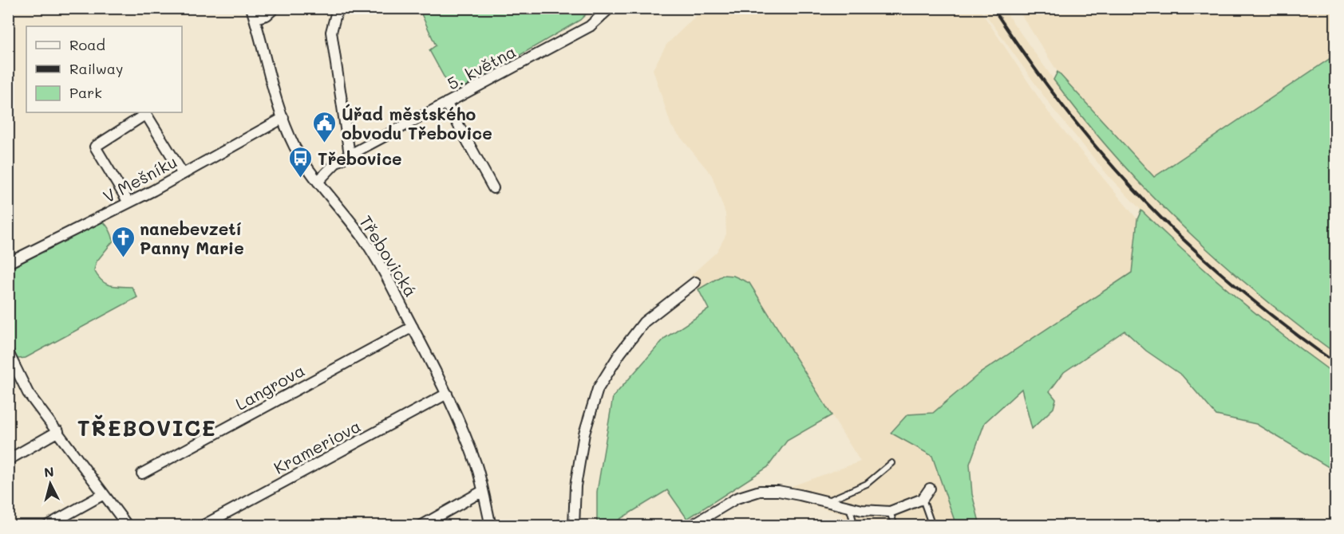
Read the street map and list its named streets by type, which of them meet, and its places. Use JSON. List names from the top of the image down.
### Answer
{
  "streets": {
    "street": [
      "5. května",
      "V Mešníku",
      "Třebovická",
      "Langrova",
      "Krameriova"
    ]
  },
  "crossings": [
    ["5. května", "Třebovická"],
    ["V Mešníku", "Třebovická"],
    ["Třebovická", "Langrova"],
    ["Třebovická", "Krameriova"]
  ],
  "districts": ["TŘEBOVICE"],
  "places": {
    "public building": ["Úřad městského obvodu Třebovice"],
    "bus stop": ["Třebovice"],
    "church": ["nanebevzetí Panny Marie"]
  },
  "legend": ["Road", "Railway", "Park"],
  "north": "top"
}
